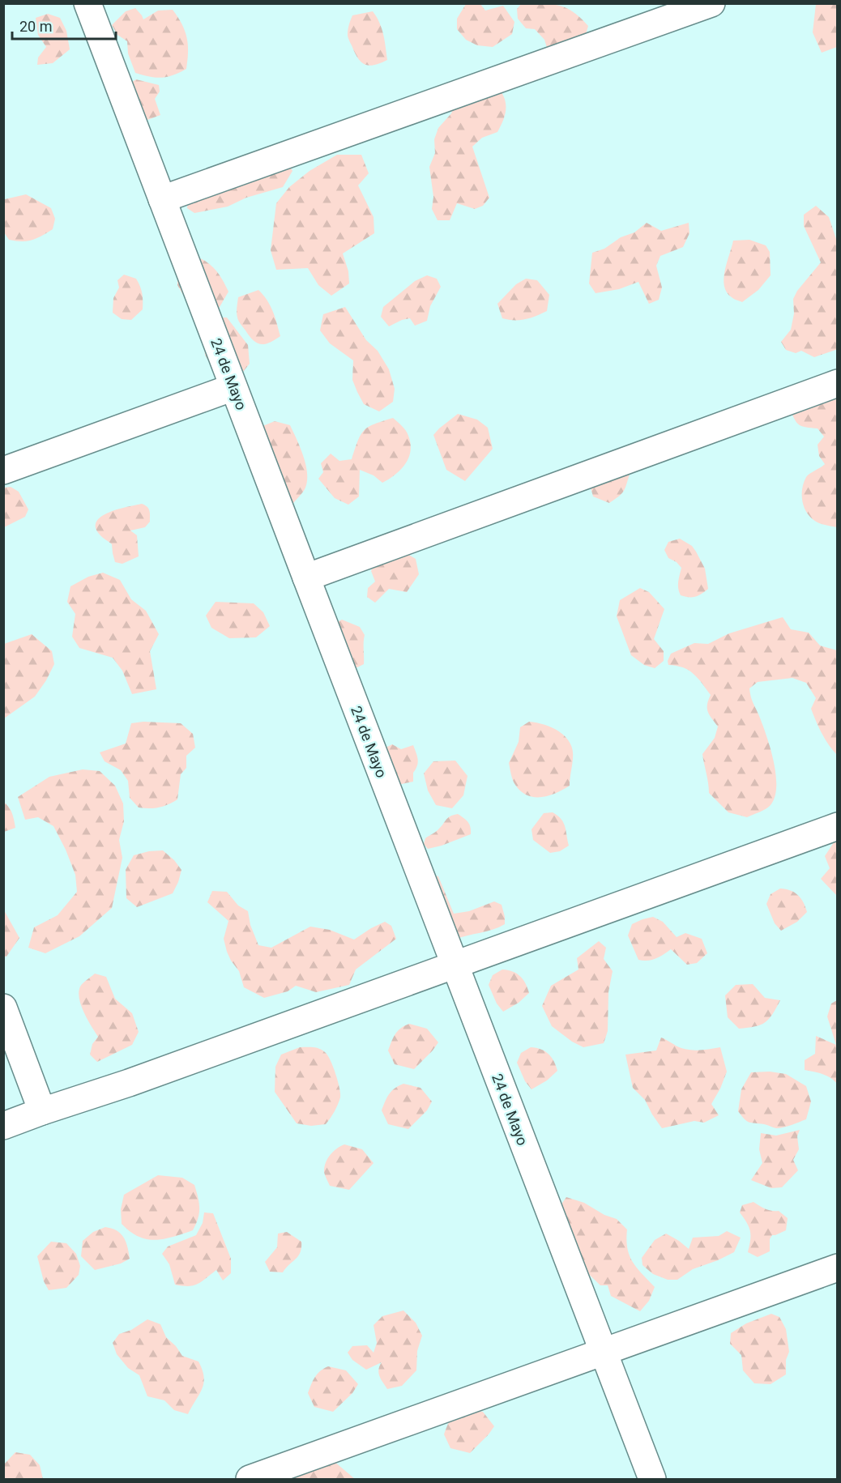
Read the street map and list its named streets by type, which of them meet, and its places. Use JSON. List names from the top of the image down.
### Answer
{
  "streets": {
    "street": ["24 de Mayo"]
  },
  "scale_bar": "20 m"
}
